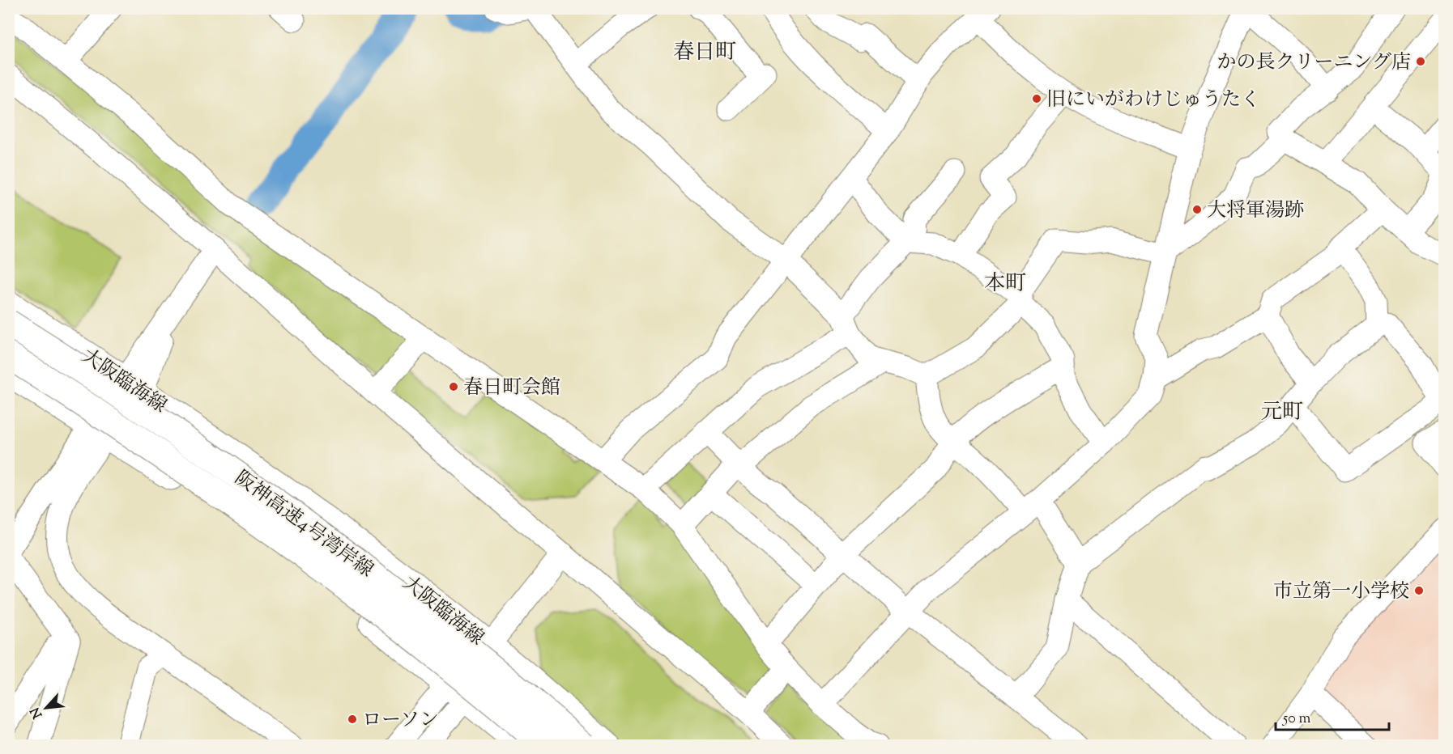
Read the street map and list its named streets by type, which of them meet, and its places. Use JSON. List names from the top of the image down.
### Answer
{
  "streets": {
    "main road": ["大阪臨海線", "阪神高速4号湾岸線"]
  },
  "districts": ["春日町", "本町", "元町"],
  "places": [
    "かの長クリーニング店",
    "旧にいがわけじゅうたく",
    "大将軍湯跡",
    "春日町会館",
    "市立第一小学校",
    "ローソン"
  ],
  "scale_bar": "50 m",
  "north": "bottom left"
}
